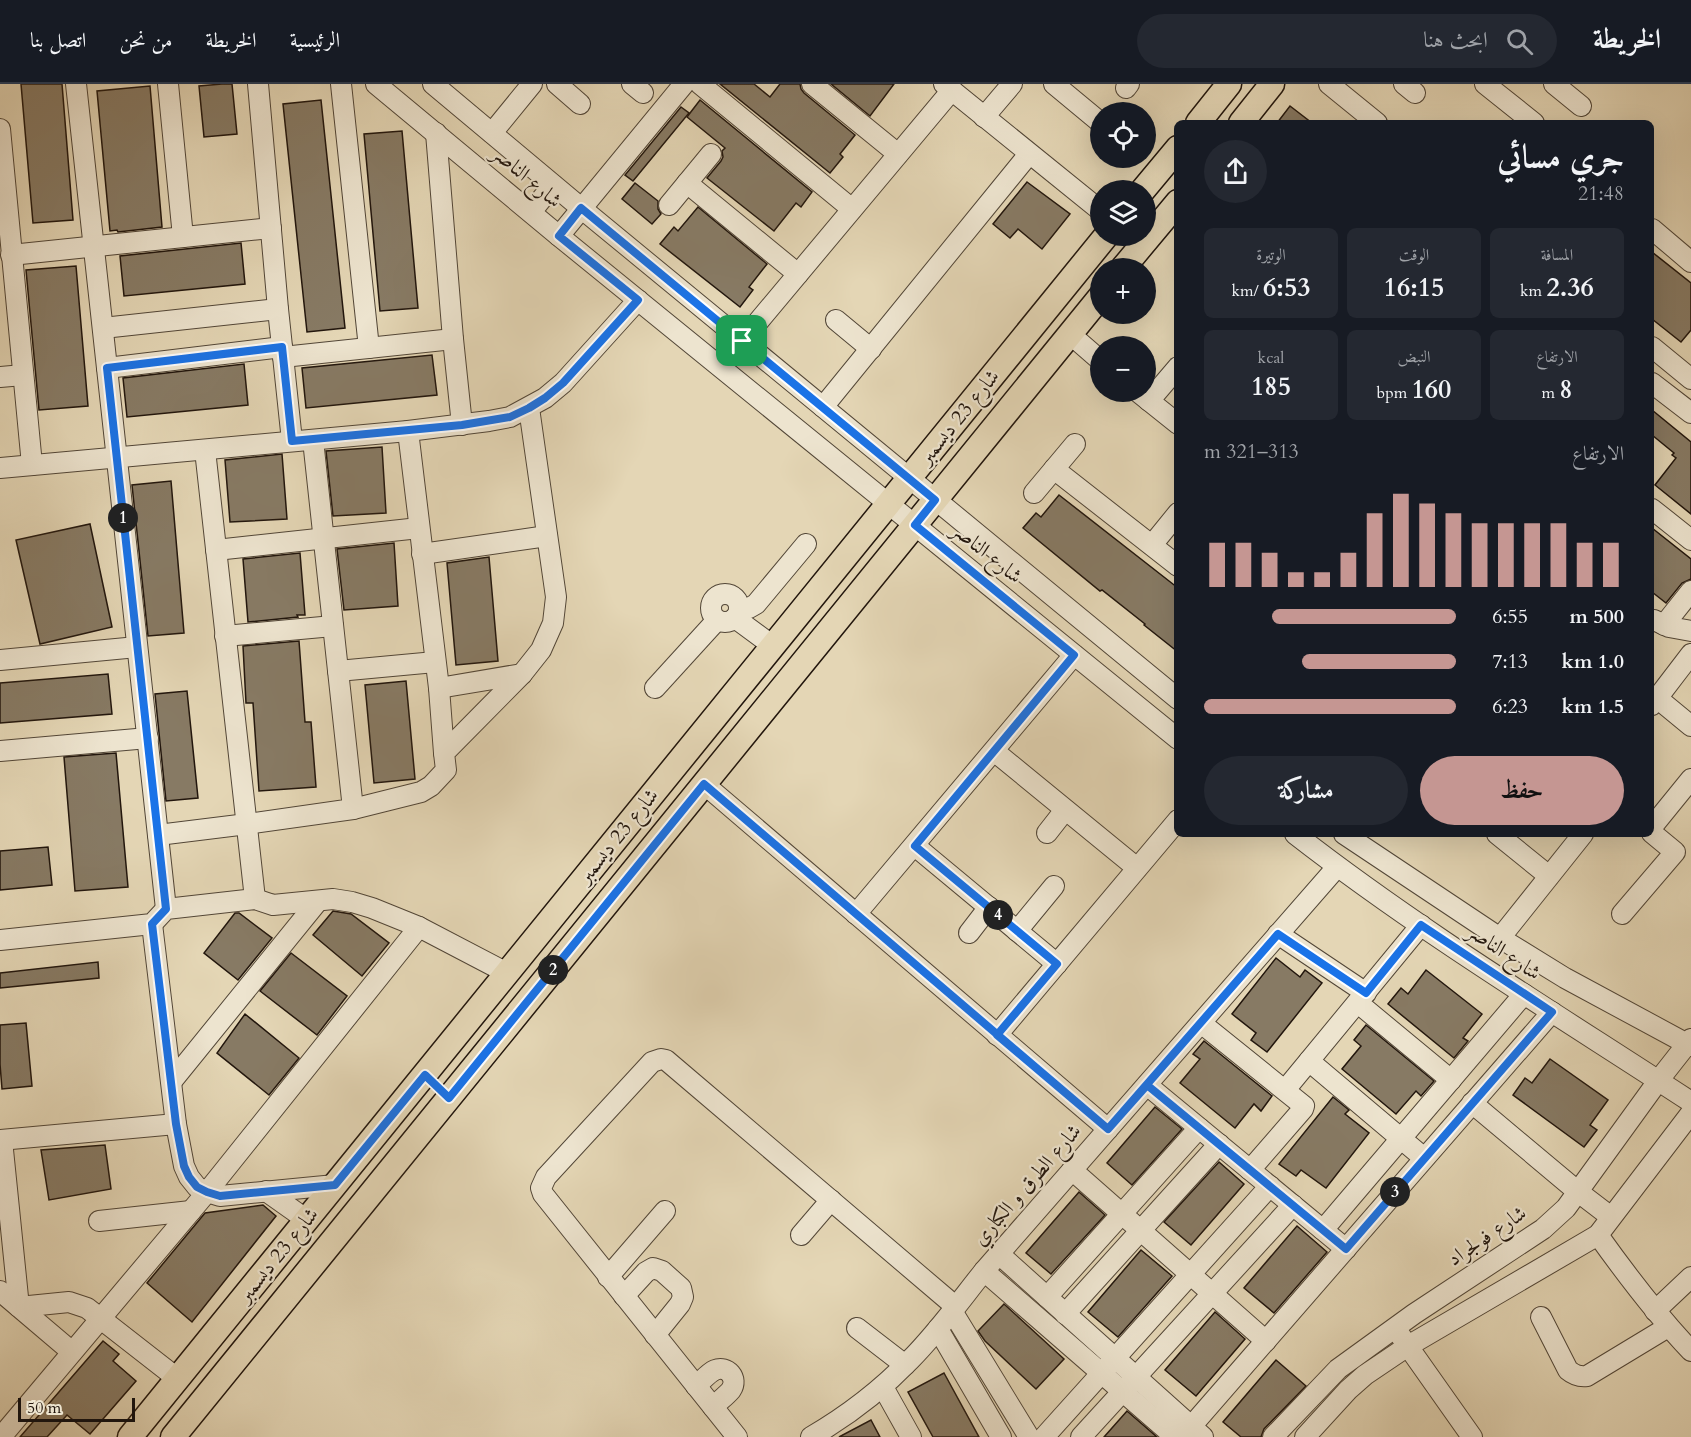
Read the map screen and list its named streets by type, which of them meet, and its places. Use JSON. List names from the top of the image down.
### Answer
{
  "streets": {
    "main road": ["شارع 23 ديسمبر"],
    "street": ["شارع الناصر", "شارع الطرق و الكباري", "شارع فولجراد"]
  },
  "crossings": [
    ["شارع الناصر", "شارع 23 ديسمبر"],
    ["شارع الناصر", "شارع الطرق و الكباري"],
    ["شارع الناصر", "شارع فولجراد"]
  ],
  "scale_bar": "50 m",
  "page": {
    "header": "الخريطة",
    "search": "ابحث هنا",
    "nav": [
      "الرئيسية",
      "الخريطة",
      "من نحن",
      "اتصل بنا"
    ],
    "map_buttons": ["+", "−"],
    "heading": ["جري مسائي", "21:48"],
    "stats": [
      ["المسافة", "2.36 km"],
      ["الوقت", "16:15"],
      ["الوتيرة", "6:53 /km"],
      ["الارتفاع", "8 m"],
      ["النبض", "160 bpm"],
      ["kcal", "185"]
    ],
    "chart": ["الارتفاع", "313–321 m"],
    "pins": [
      "1",
      "4",
      "2",
      "3"
    ],
    "list": [
      {
        "name": "500 m",
        "note": "6:55"
      },
      {
        "name": "1.0 km",
        "note": "7:13"
      },
      {
        "name": "1.5 km",
        "note": "6:23"
      }
    ],
    "buttons": ["حفظ", "مشاركة"],
    "scale": "50 m"
  }
}
